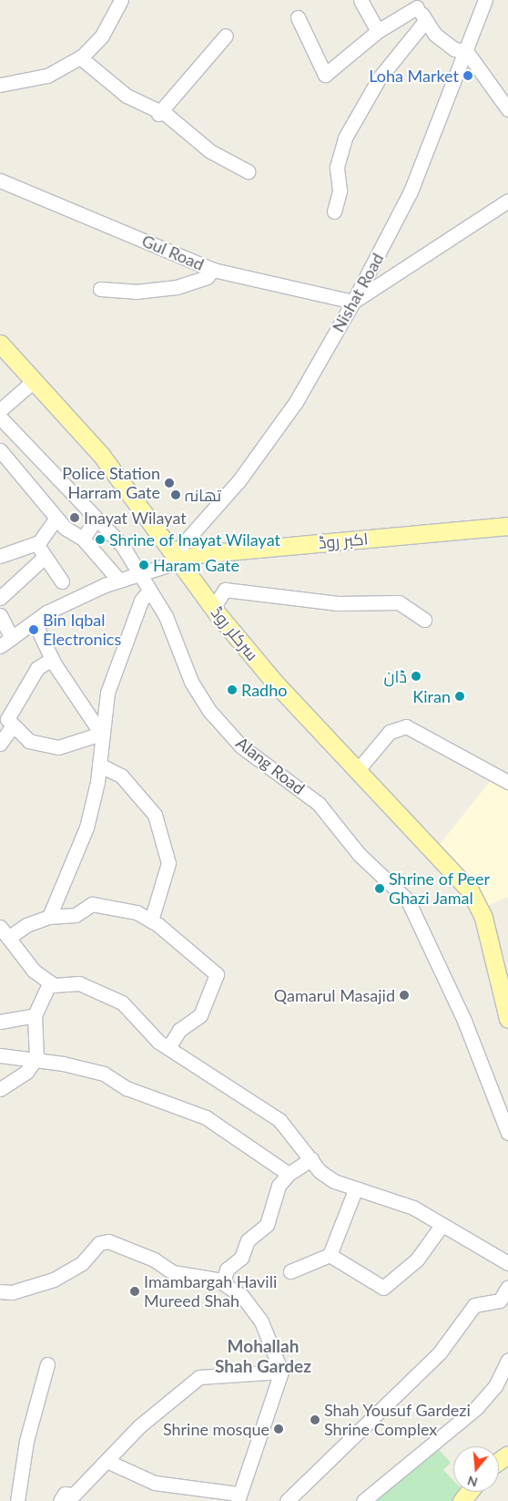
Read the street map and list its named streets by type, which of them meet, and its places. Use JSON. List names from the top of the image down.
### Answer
{
  "streets": {
    "main road": ["اکبر روڈ", "سرکلر روڈ"],
    "street": ["Gul Road", "Nishat Road", "Alang Road"]
  },
  "crossings": [
    ["Gul Road", "Nishat Road"],
    ["Nishat Road", "اکبر روڈ"],
    ["Nishat Road", "سرکلر روڈ"],
    ["اکبر روڈ", "سرکلر روڈ"]
  ],
  "districts": ["Mohallah Shah Gardez"],
  "places": [
    "Loha Market",
    "Police Station Harram Gate",
    "تھانہ",
    "Inayat Wilayat",
    "Shrine of Inayat Wilayat",
    "Haram Gate",
    "Bin Iqbal Electronics",
    "ڈان",
    "Radho",
    "Kiran",
    "Shrine of Peer Ghazi Jamal",
    "Qamarul Masajid",
    "Imambargah Havili Mureed Shah",
    "Shah Yousuf Gardezi Shrine Complex",
    "Shrine mosque"
  ],
  "north": "bottom"
}
